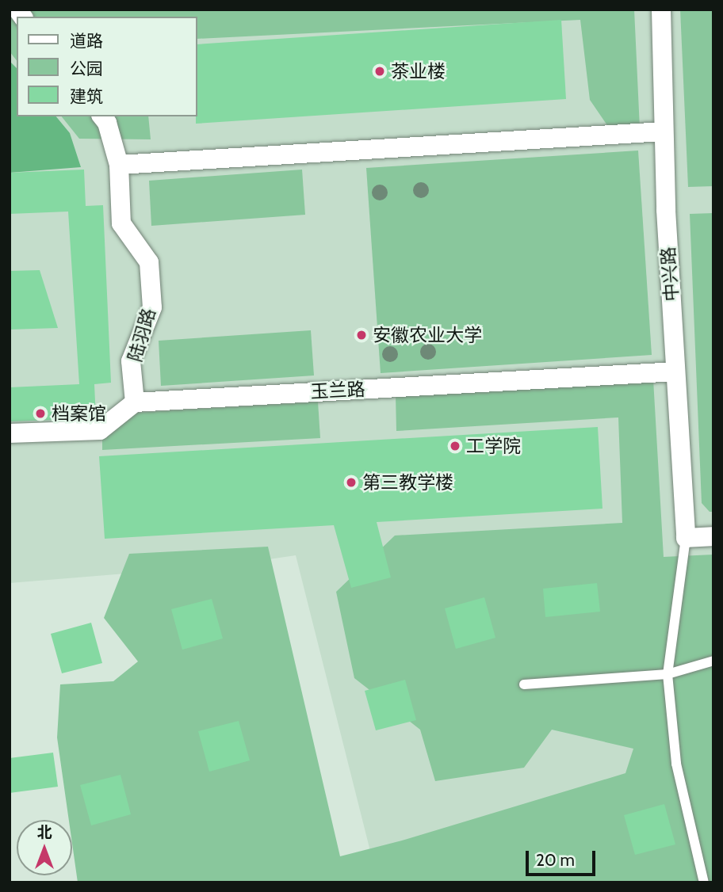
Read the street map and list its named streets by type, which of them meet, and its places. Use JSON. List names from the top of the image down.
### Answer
{
  "streets": {
    "street": ["中兴路", "陆羽路", "玉兰路"]
  },
  "crossings": [
    ["中兴路", "玉兰路"],
    ["陆羽路", "玉兰路"]
  ],
  "places": [
    "茶业楼",
    "安徽农业大学",
    "档案馆",
    "工学院",
    "第三教学楼"
  ],
  "legend": ["道路", "公园", "建筑"],
  "scale_bar": "20 m",
  "north": "top"
}
